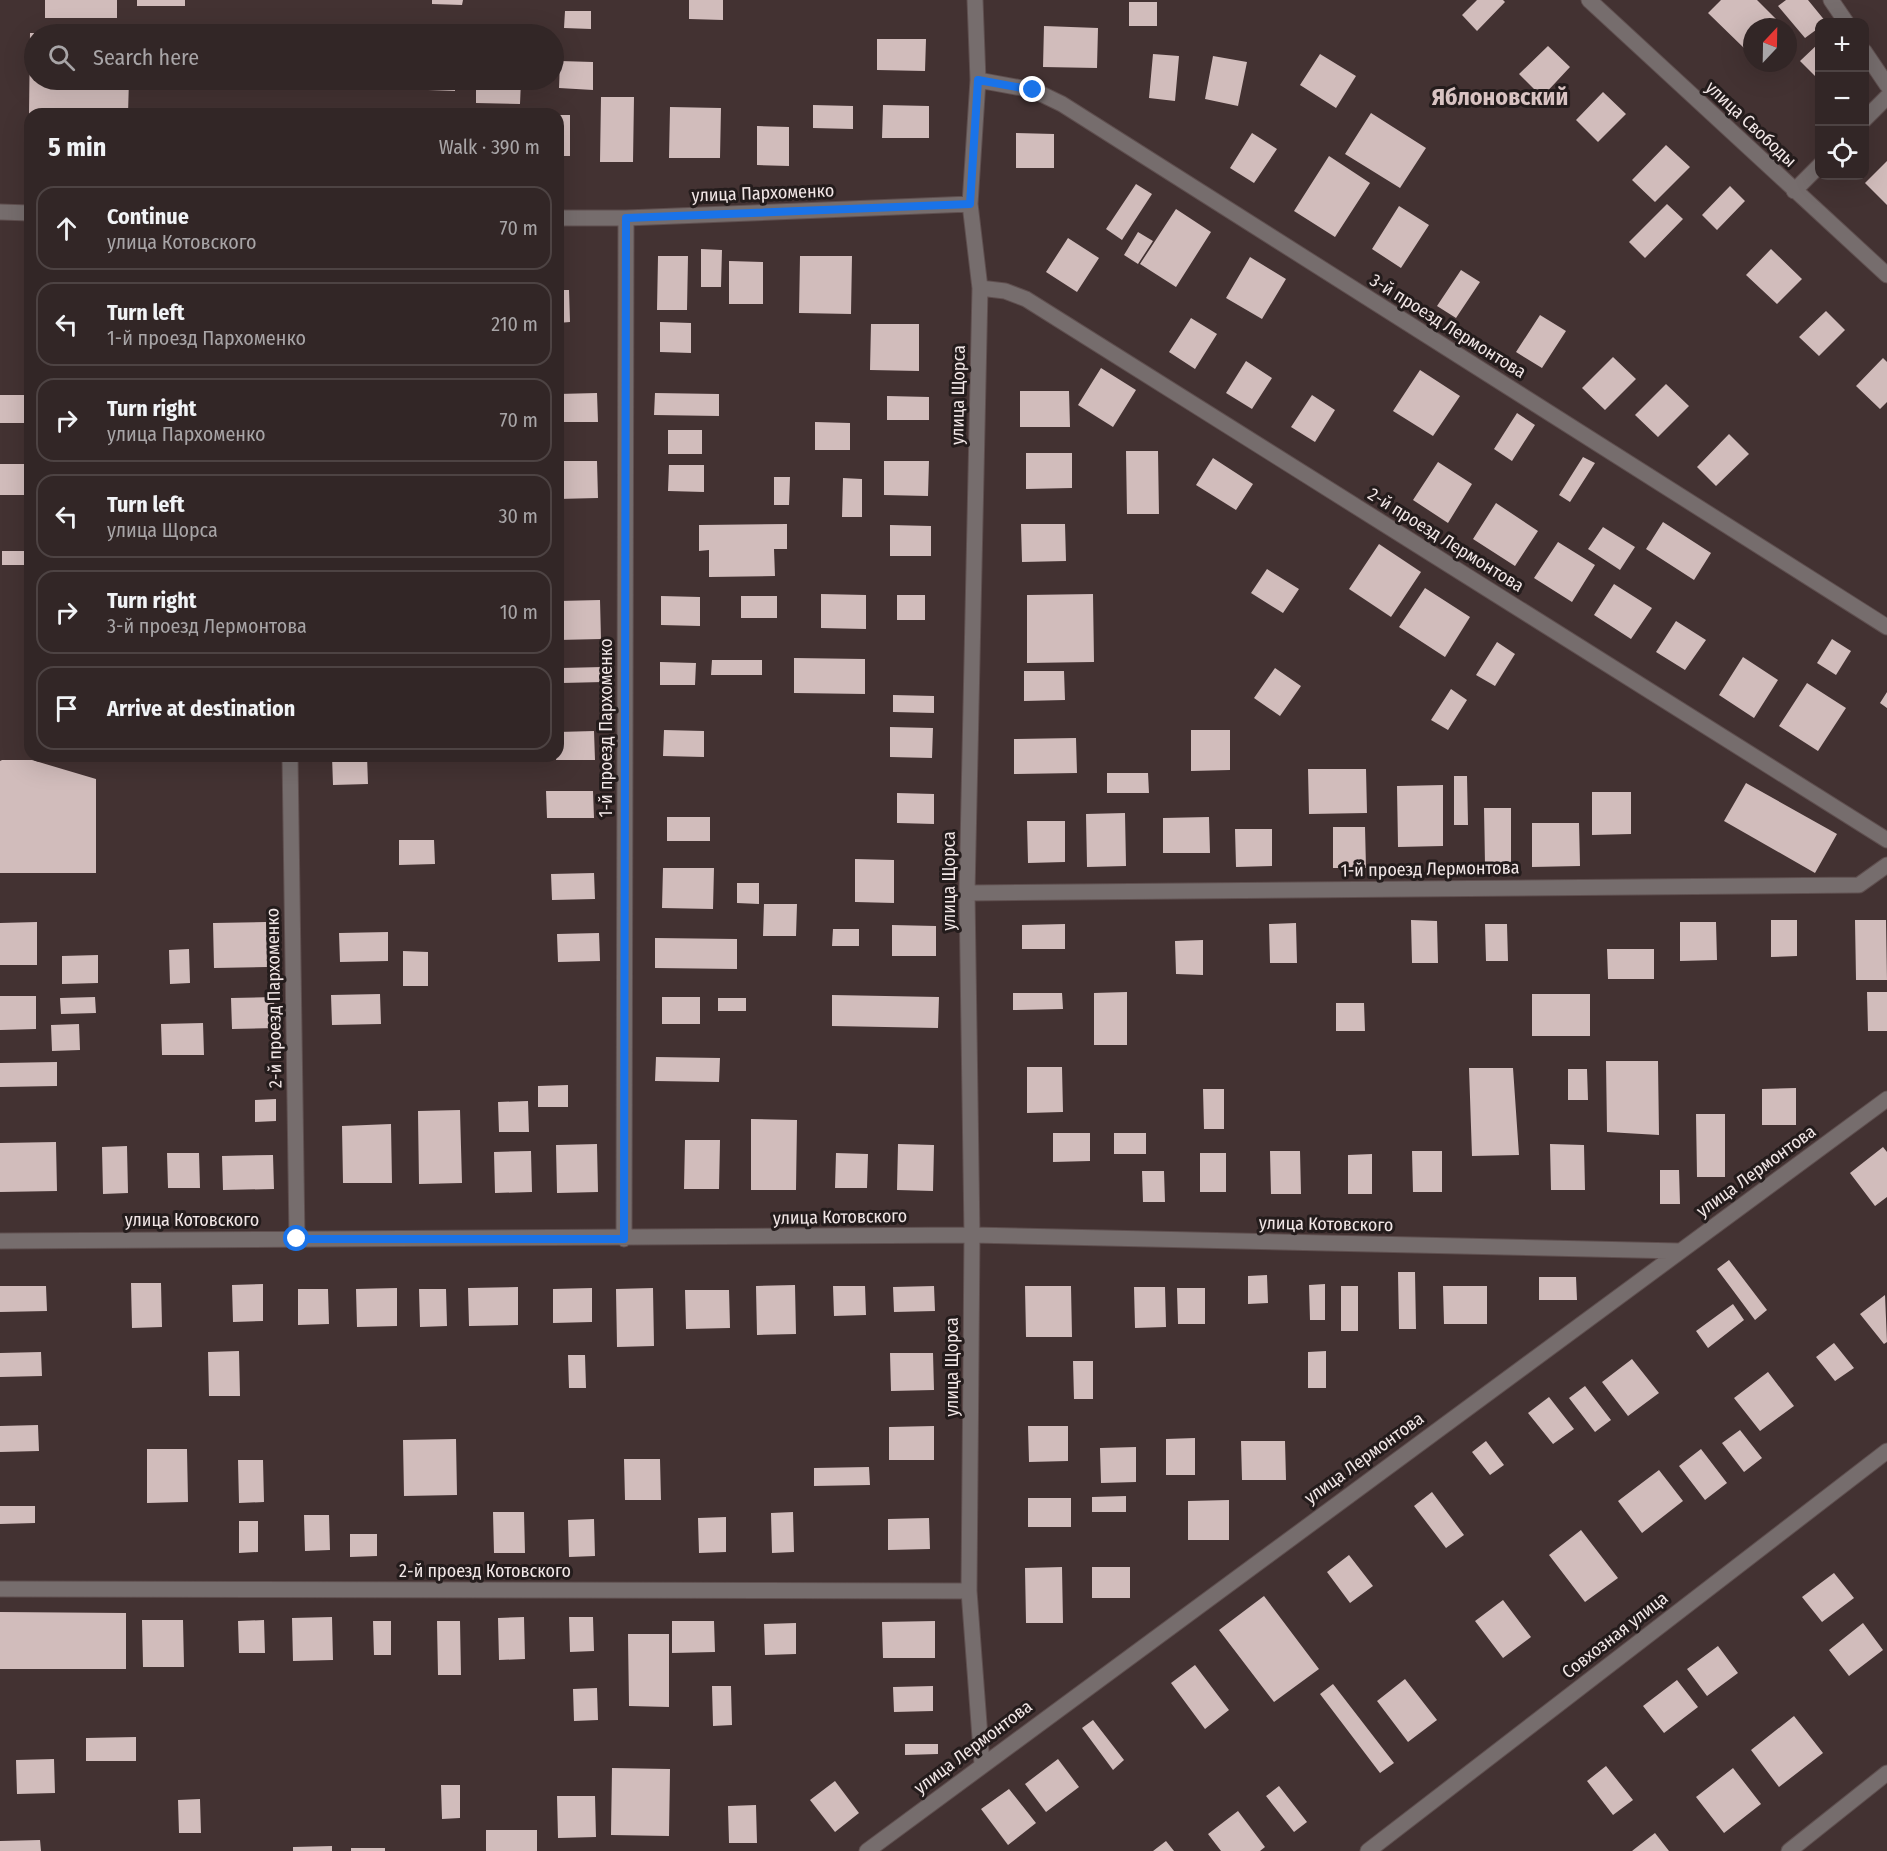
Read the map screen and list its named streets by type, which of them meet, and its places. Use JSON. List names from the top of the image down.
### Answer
{
  "streets": {
    "street": [
      "улица Свободы",
      "улица Пархоменко",
      "3-й проезд Лермонтова",
      "улица Щорса",
      "2-й проезд Лермонтова",
      "1-й проезд Пархоменко",
      "1-й проезд Лермонтова",
      "2-й проезд Пархоменко",
      "улица Лермонтова",
      "улица Котовского",
      "2-й проезд Котовского",
      "Совхозная улица"
    ]
  },
  "crossings": [
    ["улица Пархоменко", "улица Щорса"],
    ["улица Пархоменко", "1-й проезд Пархоменко"],
    ["3-й проезд Лермонтова", "улица Щорса"],
    ["улица Щорса", "2-й проезд Лермонтова"],
    ["улица Щорса", "1-й проезд Лермонтова"],
    ["улица Щорса", "улица Лермонтова"],
    ["улица Щорса", "улица Котовского"],
    ["улица Щорса", "2-й проезд Котовского"],
    ["1-й проезд Пархоменко", "улица Котовского"],
    ["2-й проезд Пархоменко", "улица Котовского"],
    ["улица Лермонтова", "улица Котовского"]
  ],
  "districts": ["Яблоновский"],
  "north": "top",
  "page": {
    "map_buttons": ["+", "−"],
    "search": "Search here",
    "heading": ["5 min", "Walk · 390 m"],
    "list": [
      ["Continue", "улица Котовского", "70 m"],
      ["Turn left", "1-й проезд Пархоменко", "210 m"],
      ["Turn right", "улица Пархоменко", "70 m"],
      ["Turn left", "улица Щорса", "30 m"],
      ["Turn right", "3-й проезд Лермонтова", "10 m"],
      "Arrive at destination"
    ]
  }
}
